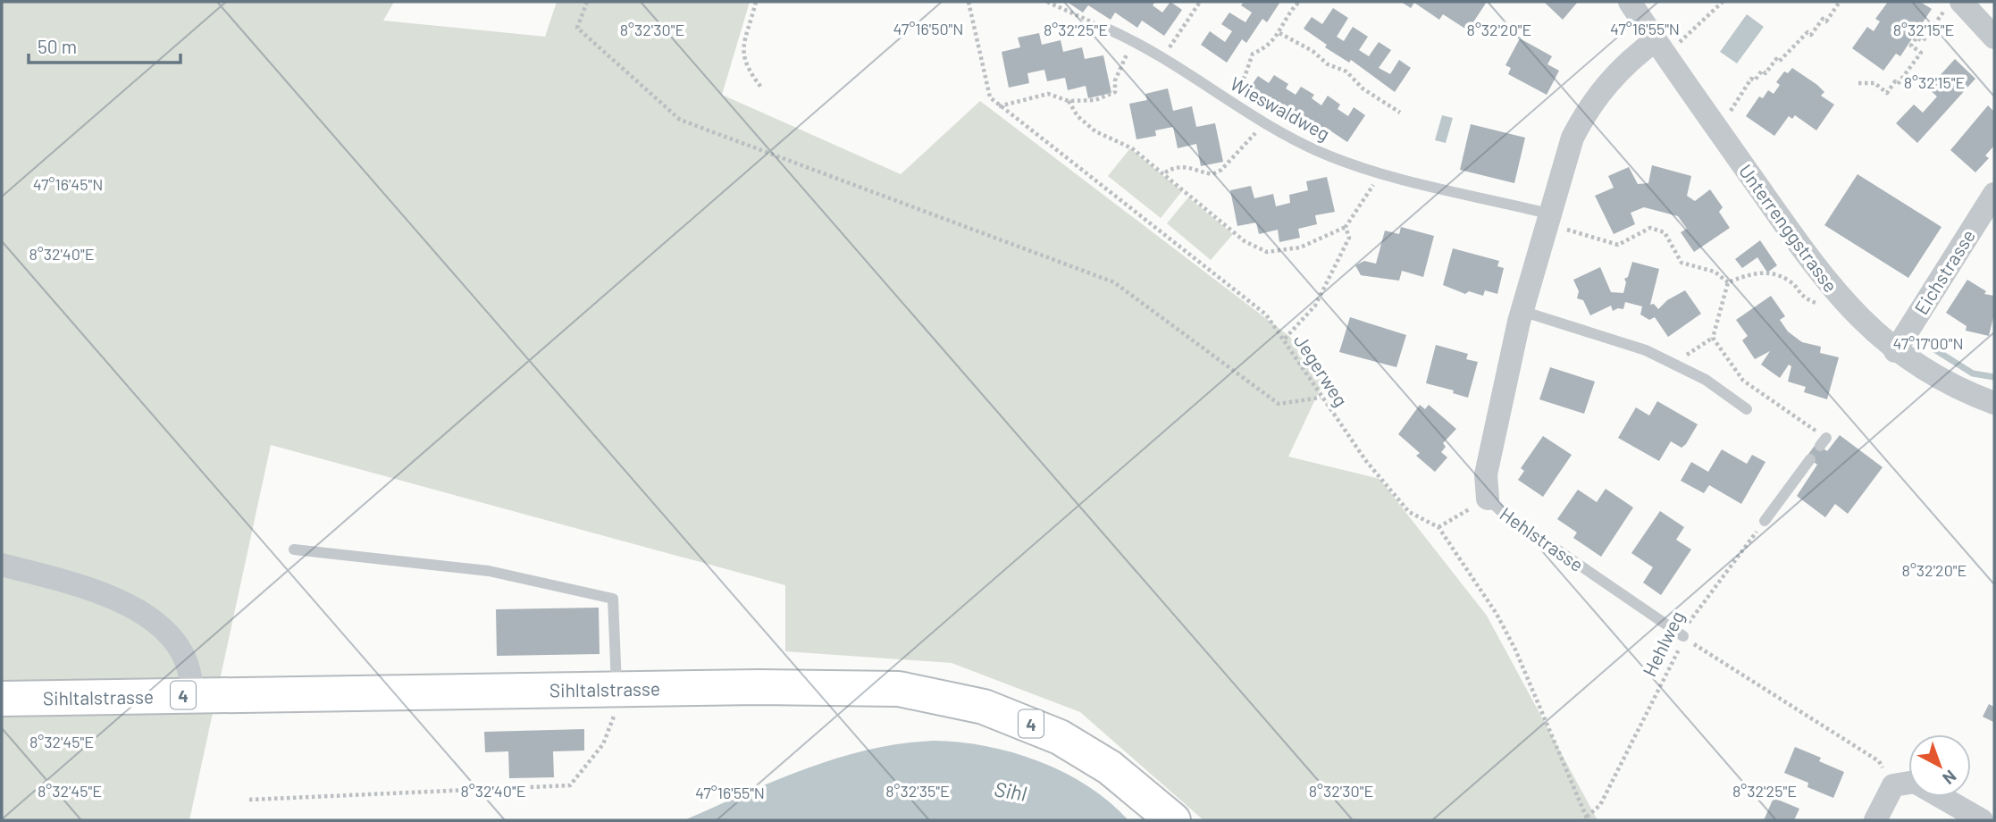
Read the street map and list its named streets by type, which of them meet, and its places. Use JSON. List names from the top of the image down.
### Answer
{
  "streets": {
    "main road": ["Sihltalstrasse", "4"],
    "street": ["Unterrenggstrasse", "Eichstrasse", "Hehlstrasse"],
    "lane": ["Wieswaldweg"],
    "path": ["Jegerweg", "Hehlweg"]
  },
  "crossings": [
    ["Wieswaldweg", "Hehlstrasse"],
    ["Unterrenggstrasse", "Eichstrasse"],
    ["Unterrenggstrasse", "Hehlstrasse"],
    ["Jegerweg", "Hehlweg"],
    ["Hehlstrasse", "Hehlweg"]
  ],
  "water": ["Sihl"],
  "scale_bar": "50 m",
  "north": "bottom right",
  "coordinates": [
    "47°16'50\"N",
    "47°16'55\"N",
    "8°32'15\"E",
    "8°32'30\"E",
    "8°32'25\"E",
    "8°32'20\"E",
    "47°16'45\"N",
    "8°32'40\"E",
    "47°17'00\"N",
    "8°32'45\"E",
    "8°32'35\"E"
  ]
}
